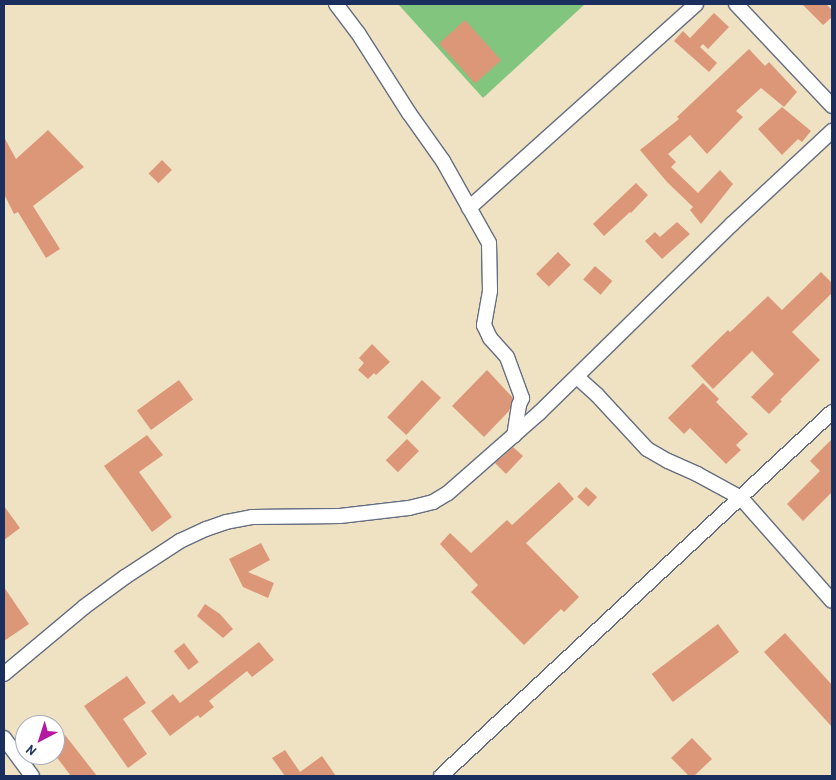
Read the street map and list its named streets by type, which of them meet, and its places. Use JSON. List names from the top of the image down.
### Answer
{
  "north": "bottom left"
}
